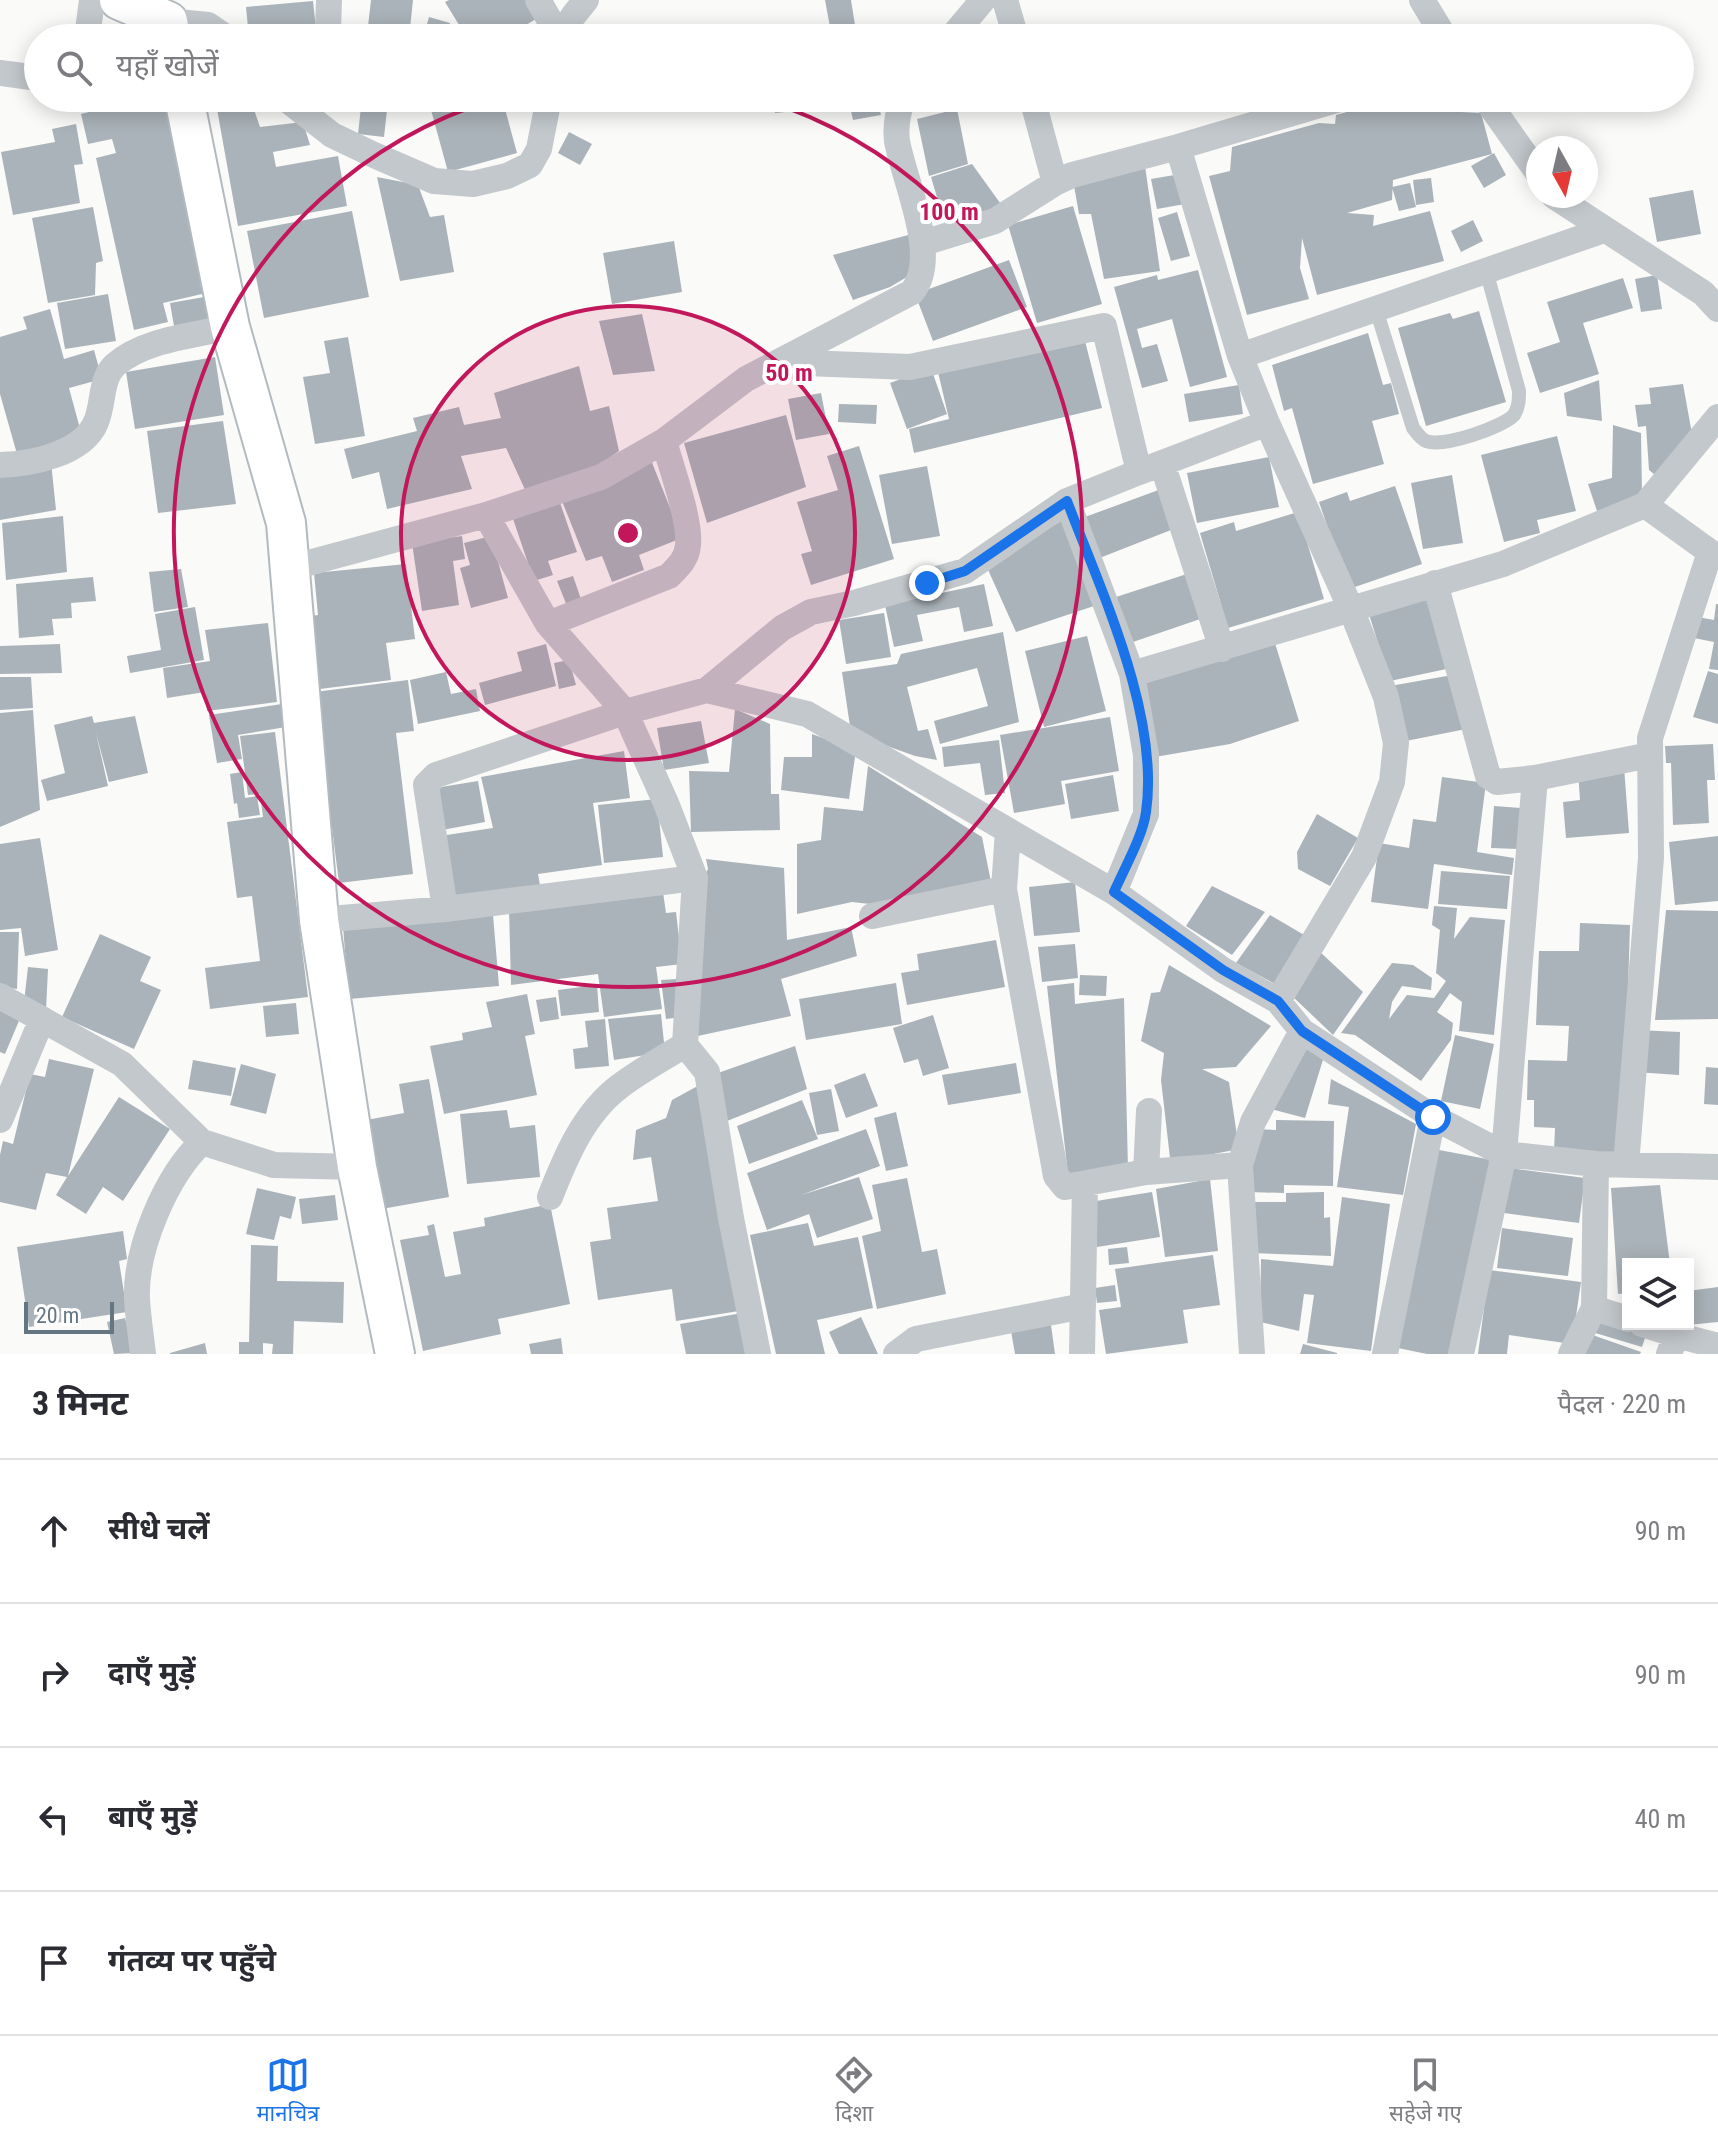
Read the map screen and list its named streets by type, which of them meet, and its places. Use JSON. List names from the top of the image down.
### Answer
{
  "scale_bar": "20 m",
  "north": "bottom",
  "page": {
    "search": "यहाँ खोजें",
    "scale": "20 m",
    "heading": ["3 मिनट", "पैदल · 220 m"],
    "list": [
      ["सीधे चलें", "90 m"],
      ["दाएँ मुड़ें", "90 m"],
      ["बाएँ मुड़ें", "40 m"],
      "गंतव्य पर पहुँचे"
    ],
    "nav": ["मानचित्र", "दिशा", "सहेजे गए"]
  },
  "rings": ["100 m", "50 m"]
}
